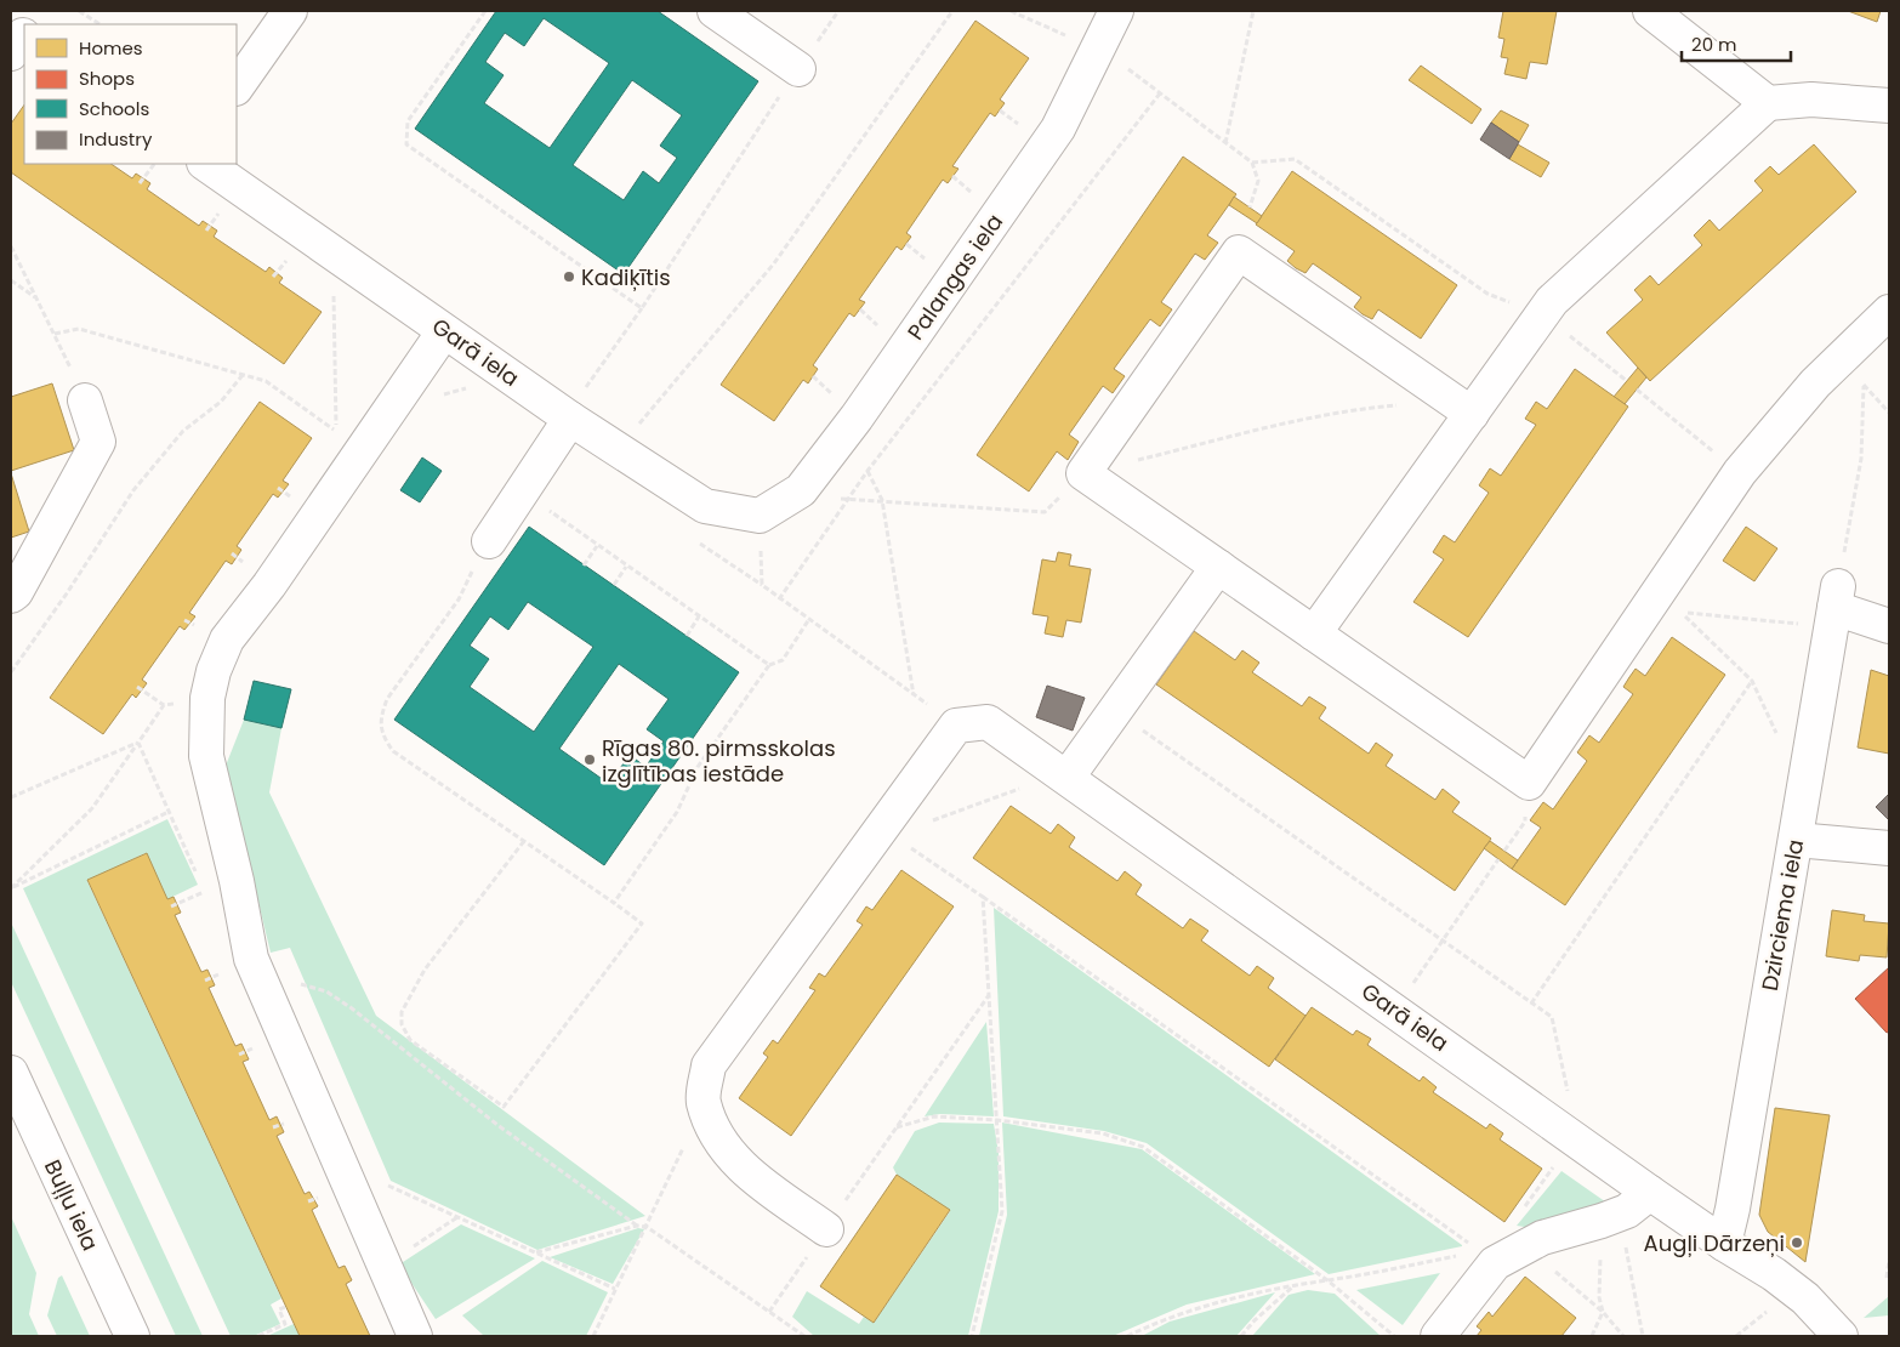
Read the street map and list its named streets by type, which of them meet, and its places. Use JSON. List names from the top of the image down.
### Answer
{
  "streets": {
    "street": [
      "Palangas iela",
      "Garā iela",
      "Dzirciema iela",
      "Buļļu iela"
    ]
  },
  "crossings": [
    ["Palangas iela", "Garā iela"],
    ["Garā iela", "Dzirciema iela"]
  ],
  "places": ["Kadiķītis", "Rīgas 80. pirmsskolas izglītības iestāde", "Augļi Dārzeņi"],
  "legend": [
    "Homes",
    "Shops",
    "Schools",
    "Industry"
  ],
  "scale_bar": "20 m"
}
